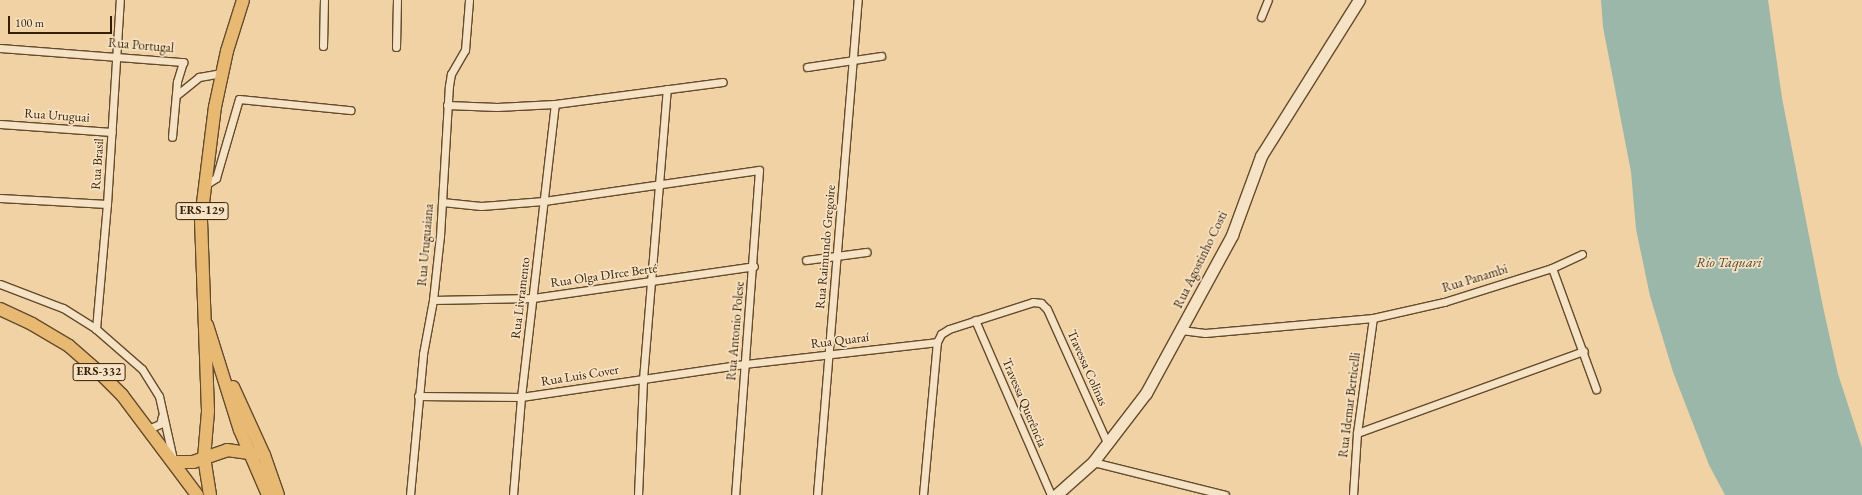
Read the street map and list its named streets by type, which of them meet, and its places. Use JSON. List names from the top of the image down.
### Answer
{
  "streets": {
    "main road": ["ERS-129", "ERS-332"],
    "street": [
      "Rua Portugal",
      "Rua Uruguai",
      "Rua Brasil",
      "Rua Uruguaiana",
      "Rua Raimundo Gregoire",
      "Rua Agostinho Costi",
      "Rua Olga DIrce Berté",
      "Rua Panambi",
      "Rua Livramento",
      "Rua Antonio Polese",
      "Rua Quaraí",
      "Travessa Colinas",
      "Rua Luis Cover",
      "Travessa Querência",
      "Rua Idemar Berticelli"
    ]
  },
  "crossings": [
    ["Rua Portugal", "Rua Brasil"],
    ["Rua Uruguai", "Rua Brasil"],
    ["Rua Uruguaiana", "Rua Olga DIrce Berté"],
    ["Rua Uruguaiana", "Rua Luis Cover"],
    ["Rua Raimundo Gregoire", "Rua Quaraí"],
    ["Rua Agostinho Costi", "Rua Panambi"],
    ["Rua Agostinho Costi", "Travessa Colinas"],
    ["Rua Olga DIrce Berté", "Rua Livramento"],
    ["Rua Olga DIrce Berté", "Rua Antonio Polese"],
    ["Rua Panambi", "Rua Idemar Berticelli"],
    ["Rua Livramento", "Rua Luis Cover"],
    ["Rua Antonio Polese", "Rua Quaraí"],
    ["Rua Antonio Polese", "Rua Luis Cover"],
    ["Rua Quaraí", "Rua Luis Cover"],
    ["Travessa Colinas", "Travessa Querência"]
  ],
  "water": ["Rio Taquari"],
  "scale_bar": "100 m"
}
